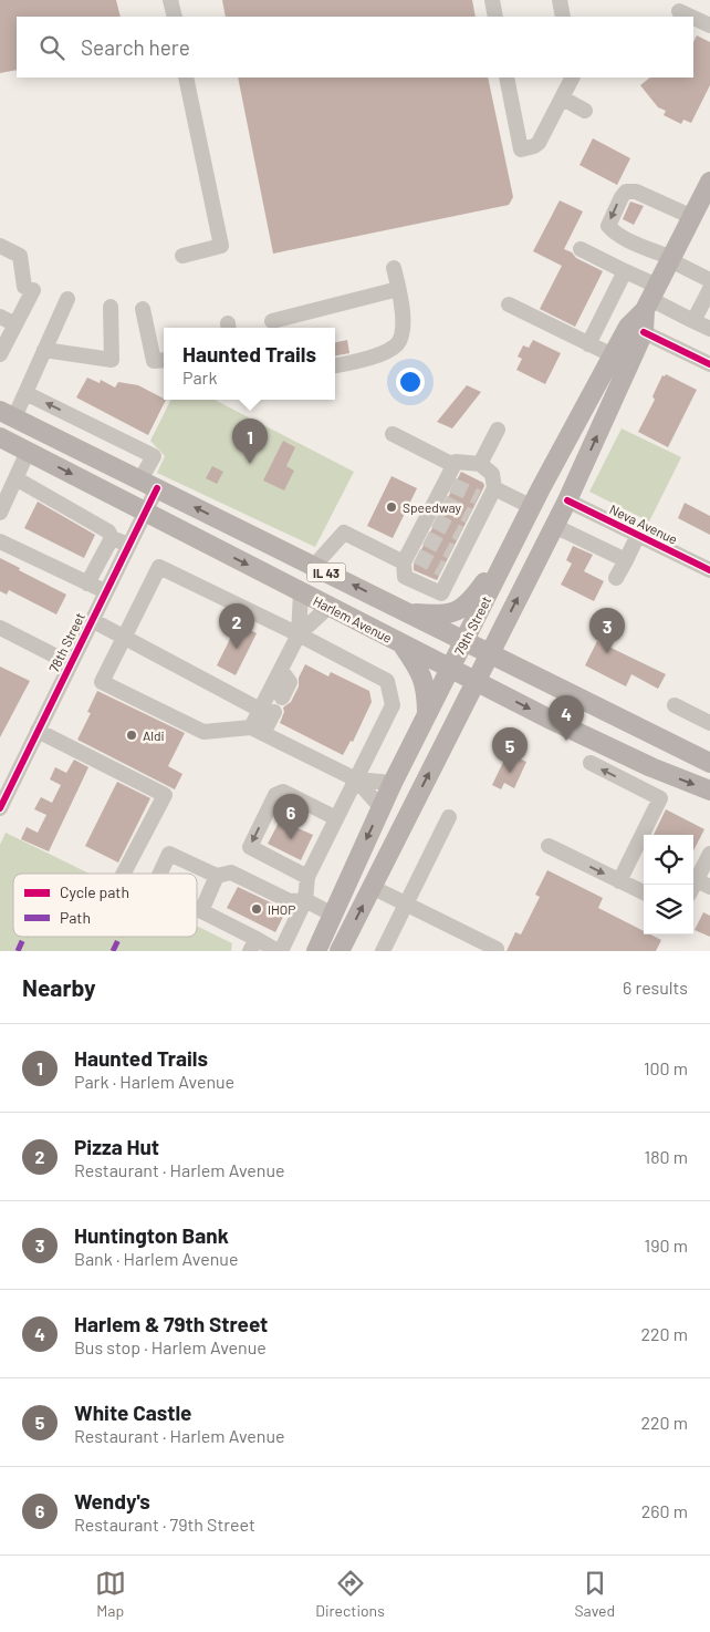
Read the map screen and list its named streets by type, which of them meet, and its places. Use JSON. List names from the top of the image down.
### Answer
{
  "streets": {
    "main road": ["IL 43", "Harlem Avenue", "79th Street"],
    "street": ["Neva Avenue", "78th Street"]
  },
  "crossings": [
    ["Neva Avenue", "79th Street"],
    ["IL 43", "79th Street"],
    ["IL 43", "78th Street"],
    ["Harlem Avenue", "79th Street"],
    ["Harlem Avenue", "78th Street"]
  ],
  "places": ["Speedway", "Aldi", "IHOP"],
  "legend": ["Cycle path", "Path"],
  "page": {
    "search": "Search here",
    "popup": ["Haunted Trails", "Park"],
    "pins": [
      "1",
      "2",
      "3",
      "4",
      "5",
      "6"
    ],
    "heading": ["Nearby", "6 results"],
    "list": [
      {
        "mark": "1",
        "name": "Haunted Trails",
        "note": "Park · Harlem Avenue",
        "value": "100 m"
      },
      {
        "mark": "2",
        "name": "Pizza Hut",
        "note": "Restaurant · Harlem Avenue",
        "value": "180 m"
      },
      {
        "mark": "3",
        "name": "Huntington Bank",
        "note": "Bank · Harlem Avenue",
        "value": "190 m"
      },
      {
        "mark": "4",
        "name": "Harlem & 79th Street",
        "note": "Bus stop · Harlem Avenue",
        "value": "220 m"
      },
      {
        "mark": "5",
        "name": "White Castle",
        "note": "Restaurant · Harlem Avenue",
        "value": "220 m"
      },
      {
        "mark": "6",
        "name": "Wendy's",
        "note": "Restaurant · 79th Street",
        "value": "260 m"
      }
    ],
    "nav": ["Map", "Directions", "Saved"]
  }
}
